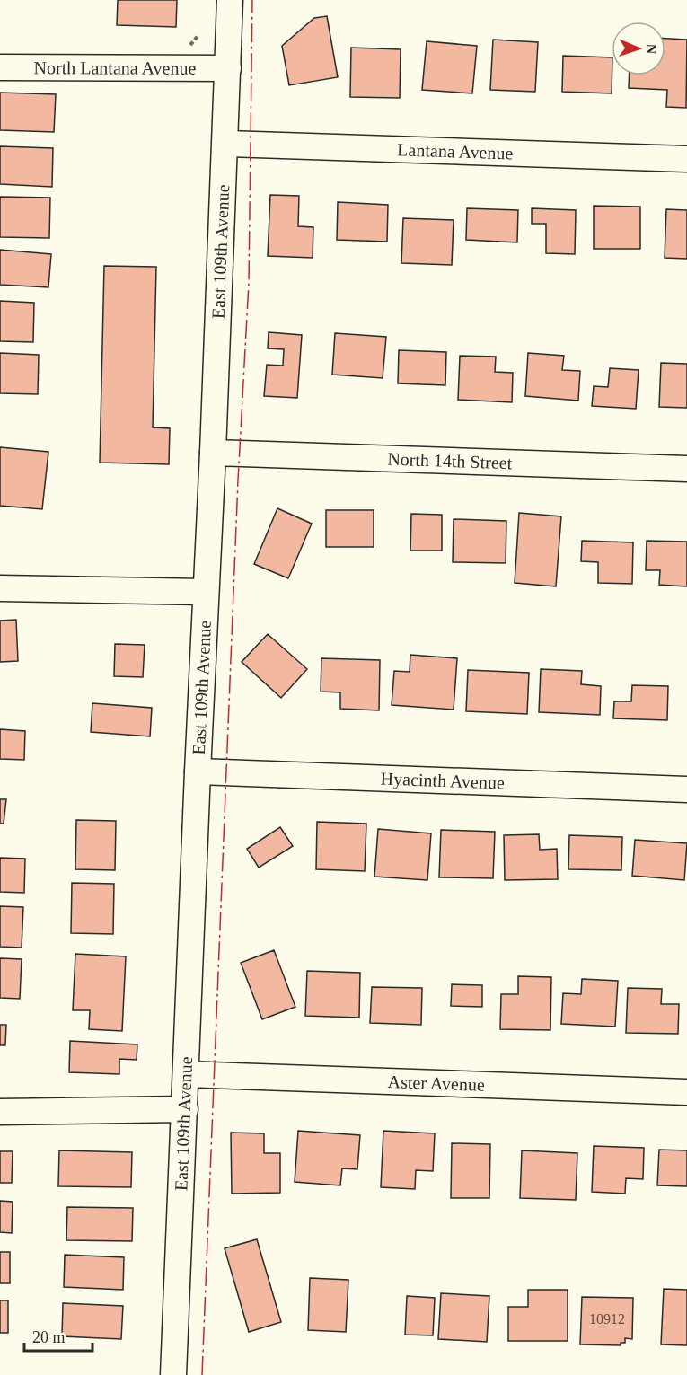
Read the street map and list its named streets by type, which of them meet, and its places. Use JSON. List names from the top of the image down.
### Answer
{
  "streets": {
    "street": [
      "North Lantana Avenue",
      "Lantana Avenue",
      "East 109th Avenue",
      "North 14th Street",
      "Hyacinth Avenue",
      "Aster Avenue"
    ]
  },
  "crossings": [
    ["North Lantana Avenue", "East 109th Avenue"],
    ["Lantana Avenue", "East 109th Avenue"],
    ["East 109th Avenue", "North 14th Street"],
    ["East 109th Avenue", "Hyacinth Avenue"],
    ["East 109th Avenue", "Aster Avenue"]
  ],
  "house_numbers": ["10912"],
  "scale_bar": "20 m",
  "north": "right"
}
